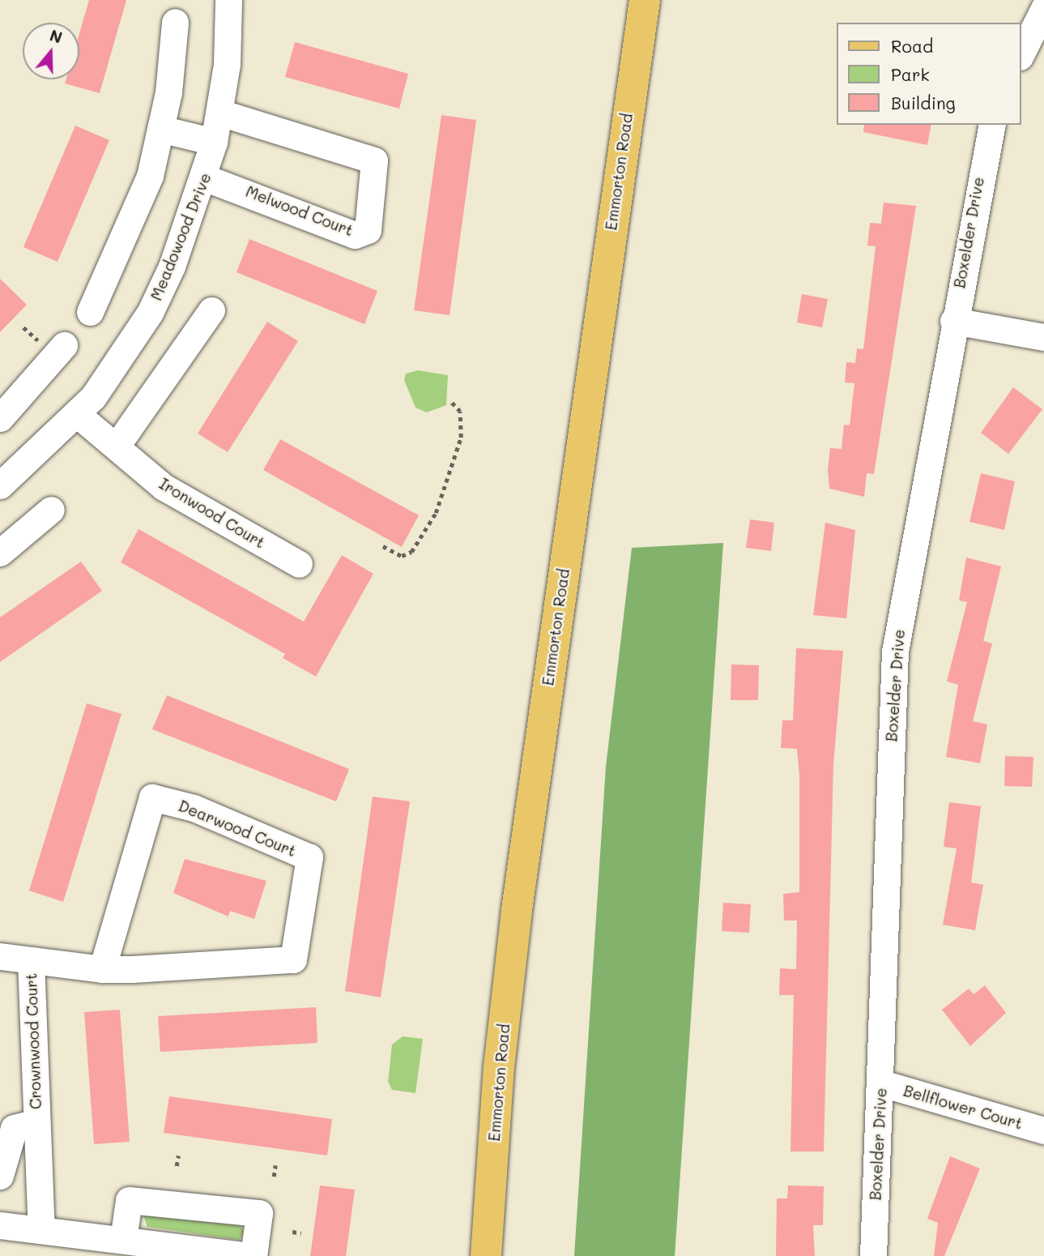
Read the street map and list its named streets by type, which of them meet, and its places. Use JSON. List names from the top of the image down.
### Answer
{
  "streets": {
    "main road": ["Emmorton Road"],
    "street": [
      "Melwood Court",
      "Boxelder Drive",
      "Meadowood Drive",
      "Ironwood Court",
      "Dearwood Court",
      "Crownwood Court",
      "Bellflower Court"
    ]
  },
  "crossings": [
    ["Melwood Court", "Meadowood Drive"],
    ["Boxelder Drive", "Bellflower Court"],
    ["Meadowood Drive", "Ironwood Court"],
    ["Dearwood Court", "Crownwood Court"]
  ],
  "legend": ["Road", "Park", "Building"],
  "north": "top"
}
